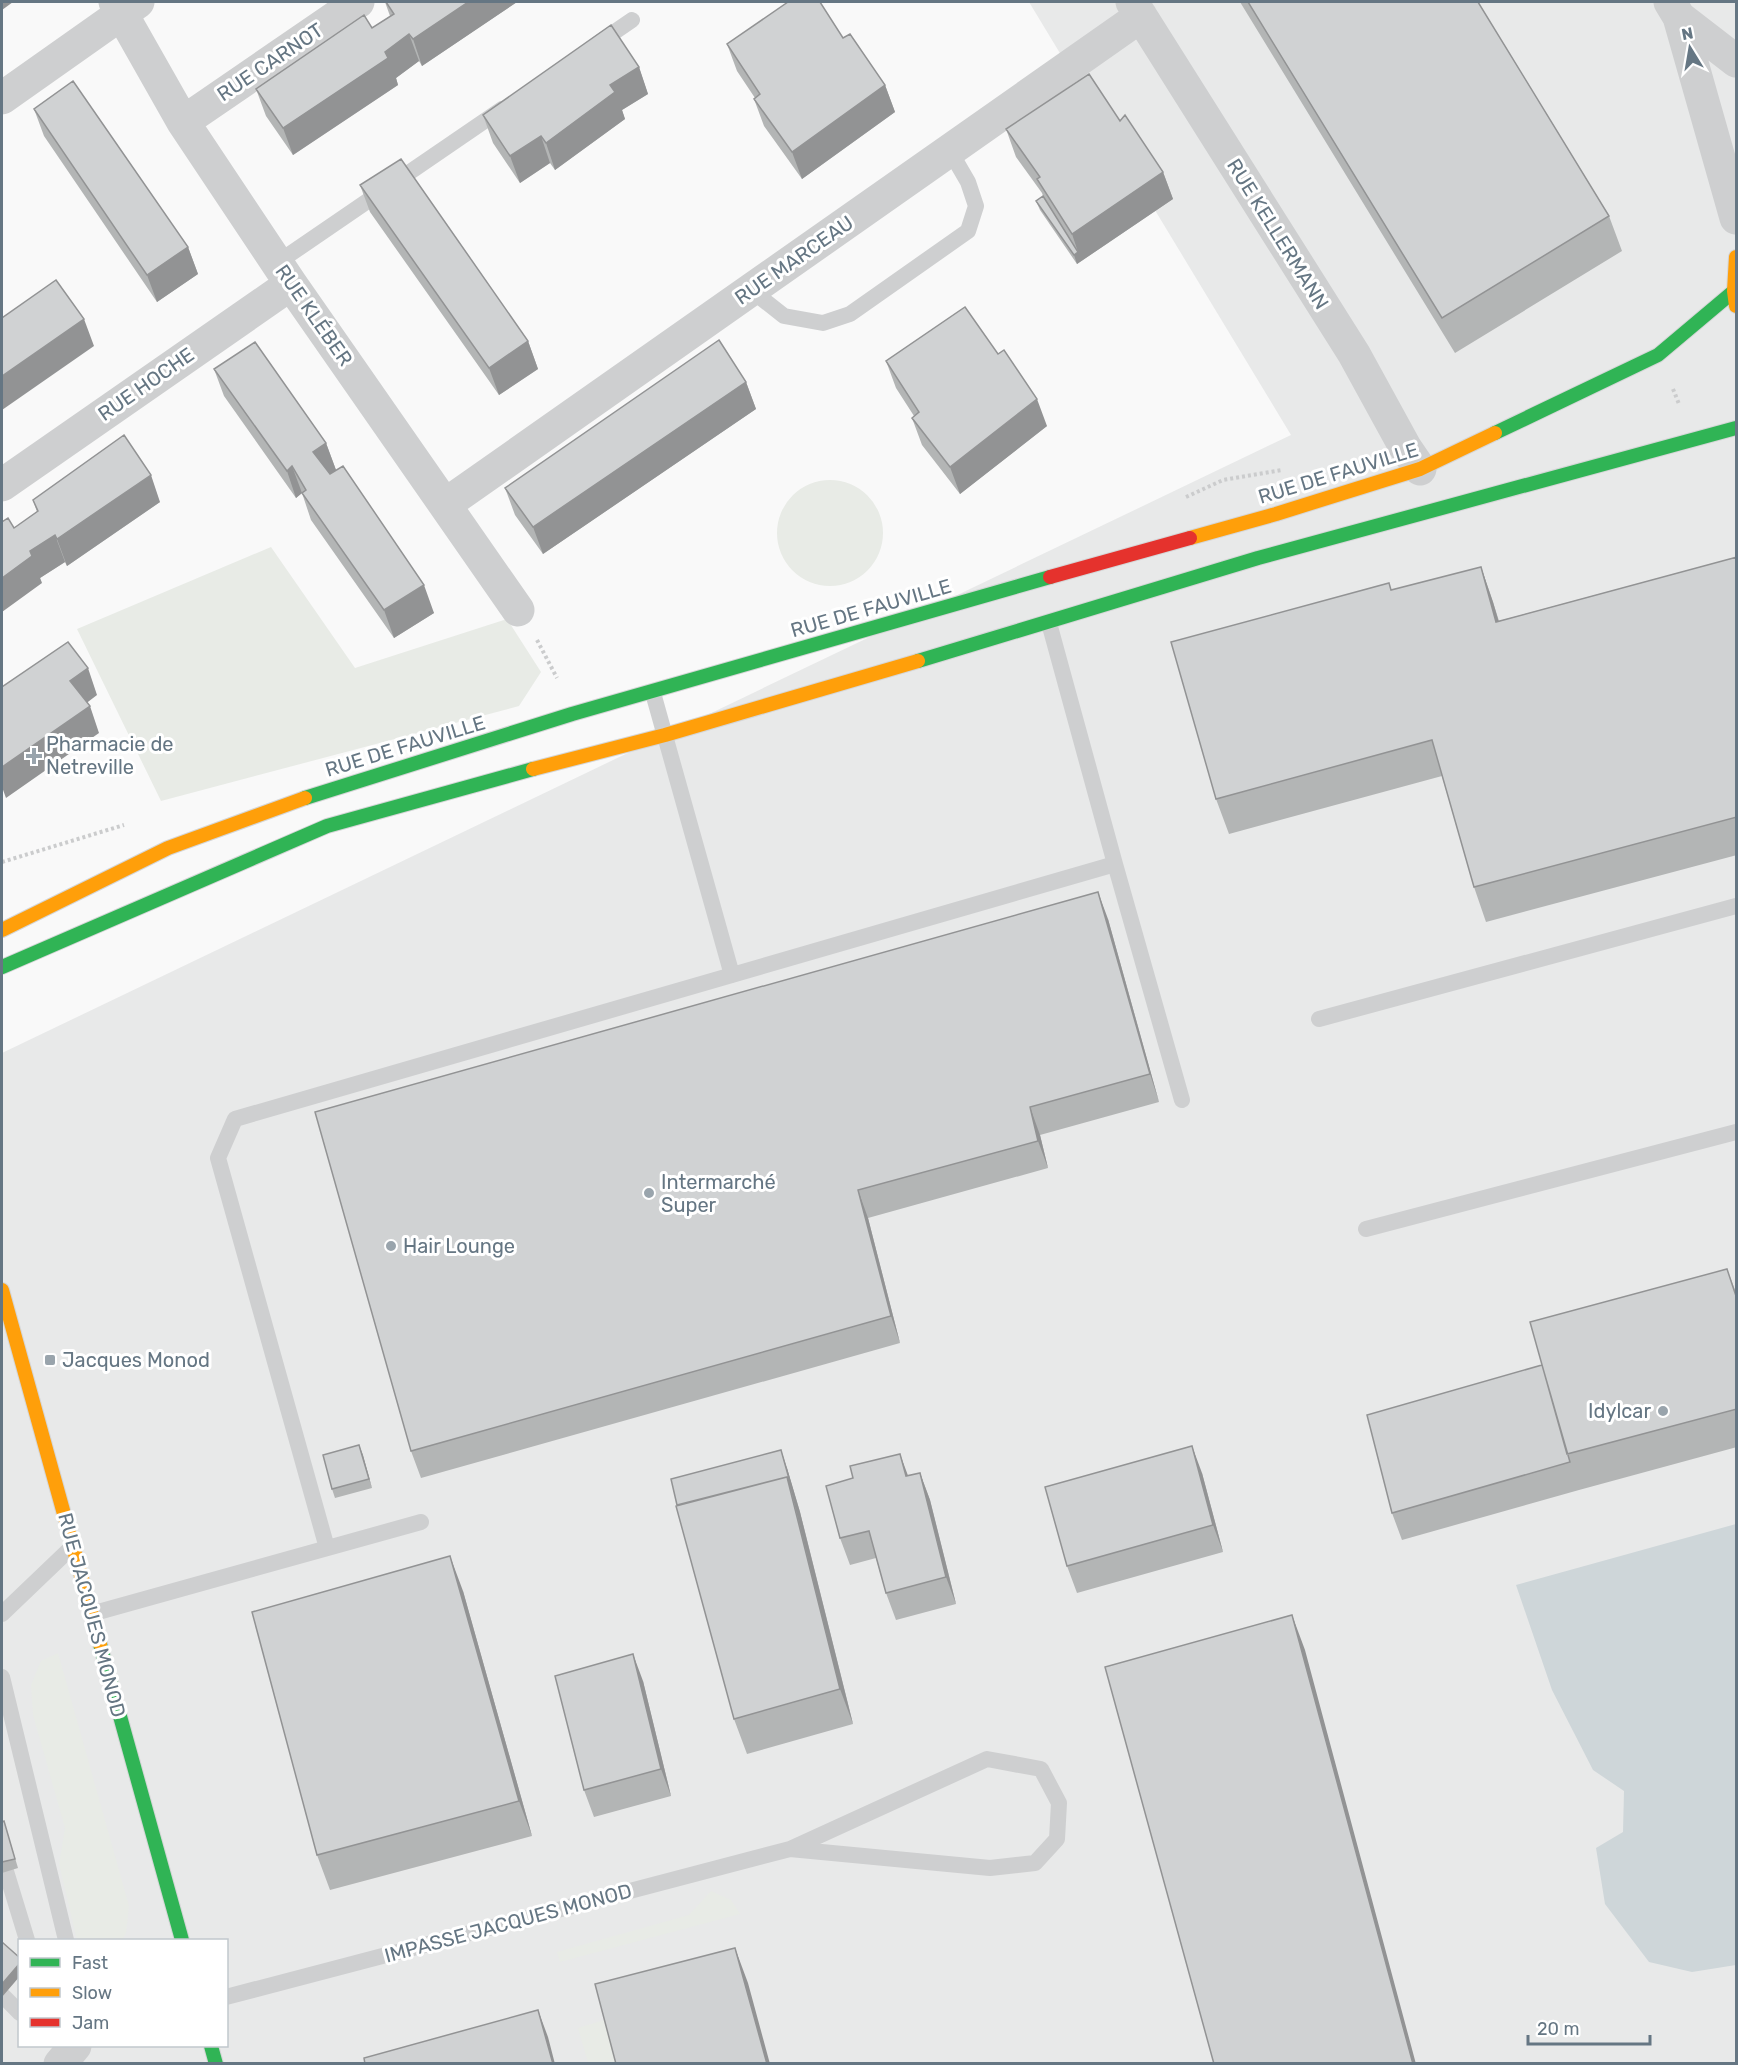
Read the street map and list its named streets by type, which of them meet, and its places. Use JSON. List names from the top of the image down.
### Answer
{
  "streets": {
    "main road": ["RUE DE FAUVILLE", "RUE JACQUES MONOD"],
    "street": [
      "RUE CARNOT",
      "RUE KELLERMANN",
      "RUE MARCEAU",
      "RUE KLÉBER",
      "RUE HOCHE"
    ],
    "lane": ["IMPASSE JACQUES MONOD"]
  },
  "crossings": [
    ["RUE CARNOT", "RUE KLÉBER"],
    ["RUE KELLERMANN", "RUE MARCEAU"],
    ["RUE KELLERMANN", "RUE DE FAUVILLE"],
    ["RUE MARCEAU", "RUE KLÉBER"],
    ["RUE KLÉBER", "RUE HOCHE"]
  ],
  "places": {
    "health": ["Pharmacie de Netreville"],
    "other": ["Intermarché Super", "Hair Lounge", "Idylcar"],
    "transit": ["Jacques Monod"]
  },
  "legend": ["Fast", "Slow", "Jam"],
  "scale_bar": "20 m",
  "north": "top"
}
